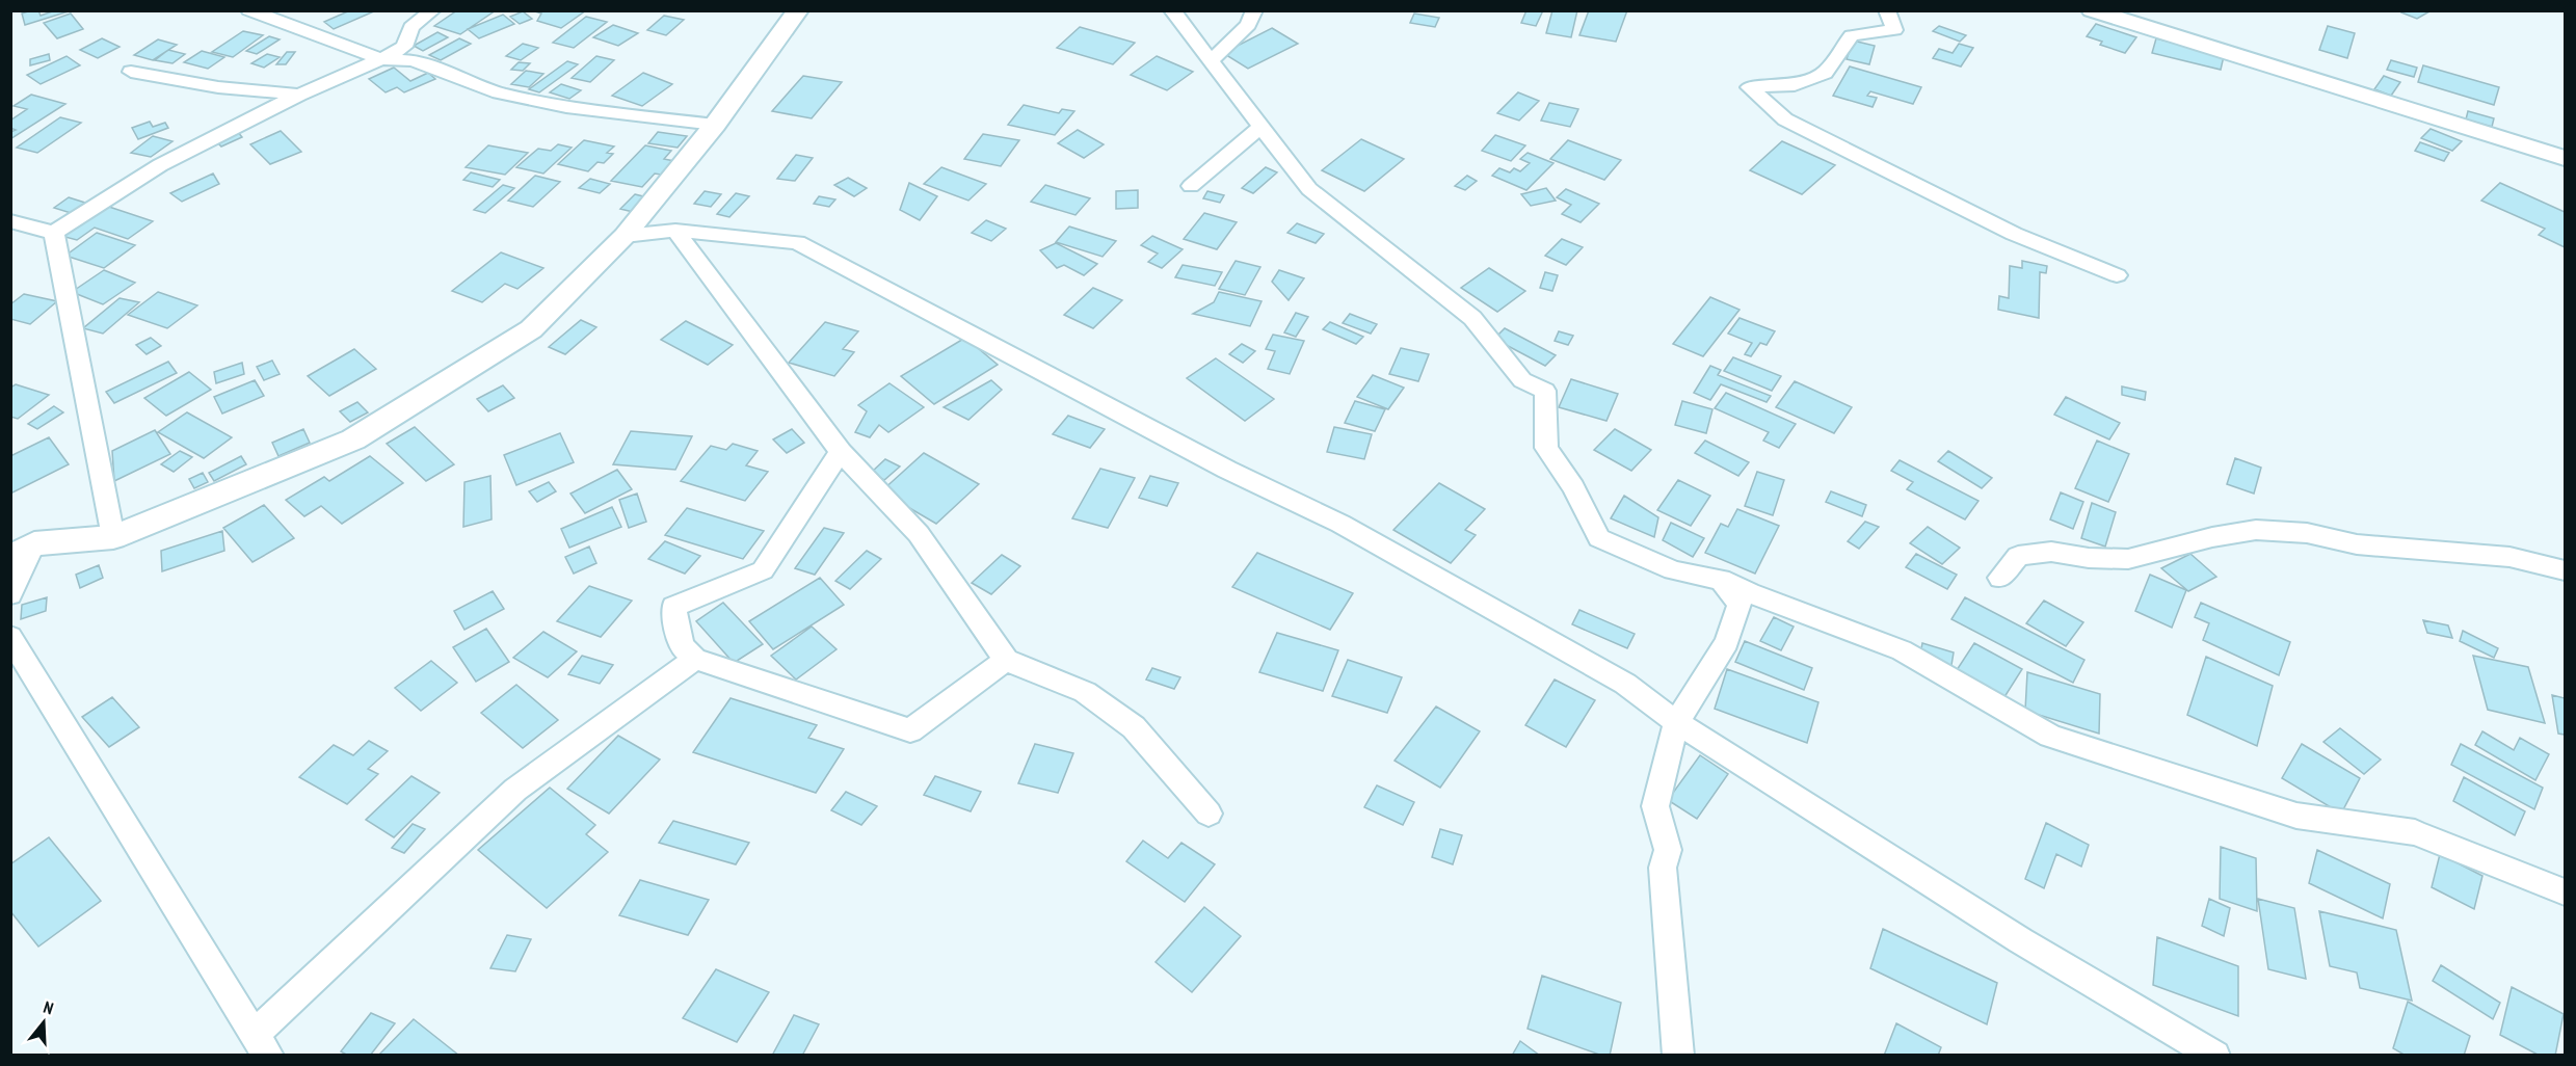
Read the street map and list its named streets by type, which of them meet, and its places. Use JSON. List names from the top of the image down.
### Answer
{
  "north": "top"
}
